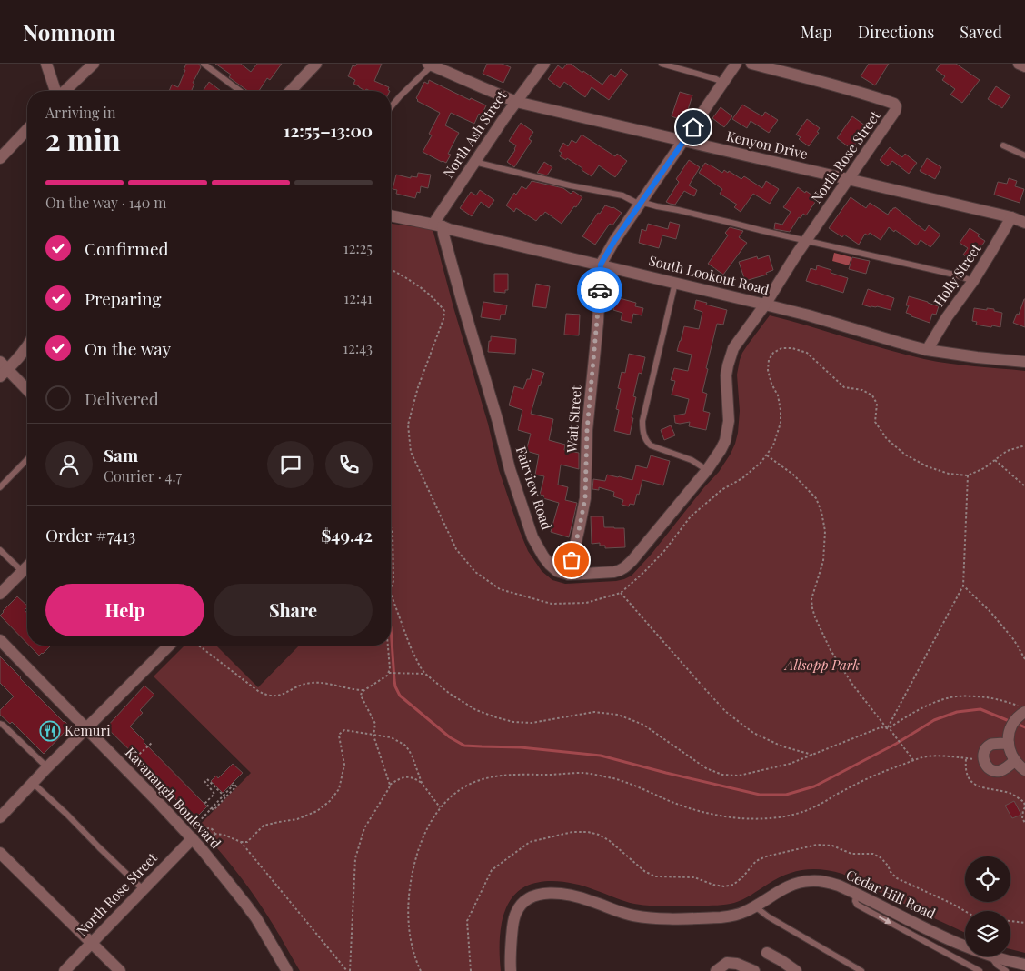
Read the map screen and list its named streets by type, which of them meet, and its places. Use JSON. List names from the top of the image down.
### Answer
{
  "streets": {
    "street": [
      "North Ash Street",
      "Kenyon Drive",
      "North Rose Street",
      "South Lookout Road",
      "Holly Street",
      "Wait Street",
      "Fairview Road",
      "Kavanaugh Boulevard",
      "Cedar Hill Road"
    ]
  },
  "crossings": [
    ["North Ash Street", "Kenyon Drive"],
    ["North Ash Street", "South Lookout Road"],
    ["North Ash Street", "Fairview Road"],
    ["Kenyon Drive", "North Rose Street"],
    ["Kenyon Drive", "Holly Street"],
    ["North Rose Street", "South Lookout Road"],
    ["North Rose Street", "Kavanaugh Boulevard"],
    ["South Lookout Road", "Holly Street"],
    ["South Lookout Road", "Wait Street"],
    ["South Lookout Road", "Fairview Road"],
    ["Wait Street", "Fairview Road"]
  ],
  "parks": ["Allsopp Park"],
  "places": {
    "restaurant": ["Kemuri"]
  },
  "page": {
    "header": "Nomnom",
    "nav": ["Map", "Directions", "Saved"],
    "heading": ["2 min", "Arriving in", "12:55–13:00"],
    "panel": [
      "Sam",
      "Courier · 4.7",
      "Order #7413",
      "$49.42"
    ],
    "bar": "On the way · 140 m",
    "list": [
      ["Confirmed", "12:25"],
      ["Preparing", "12:41"],
      ["On the way", "12:43"],
      "Delivered"
    ],
    "buttons": ["Help", "Share"]
  }
}
